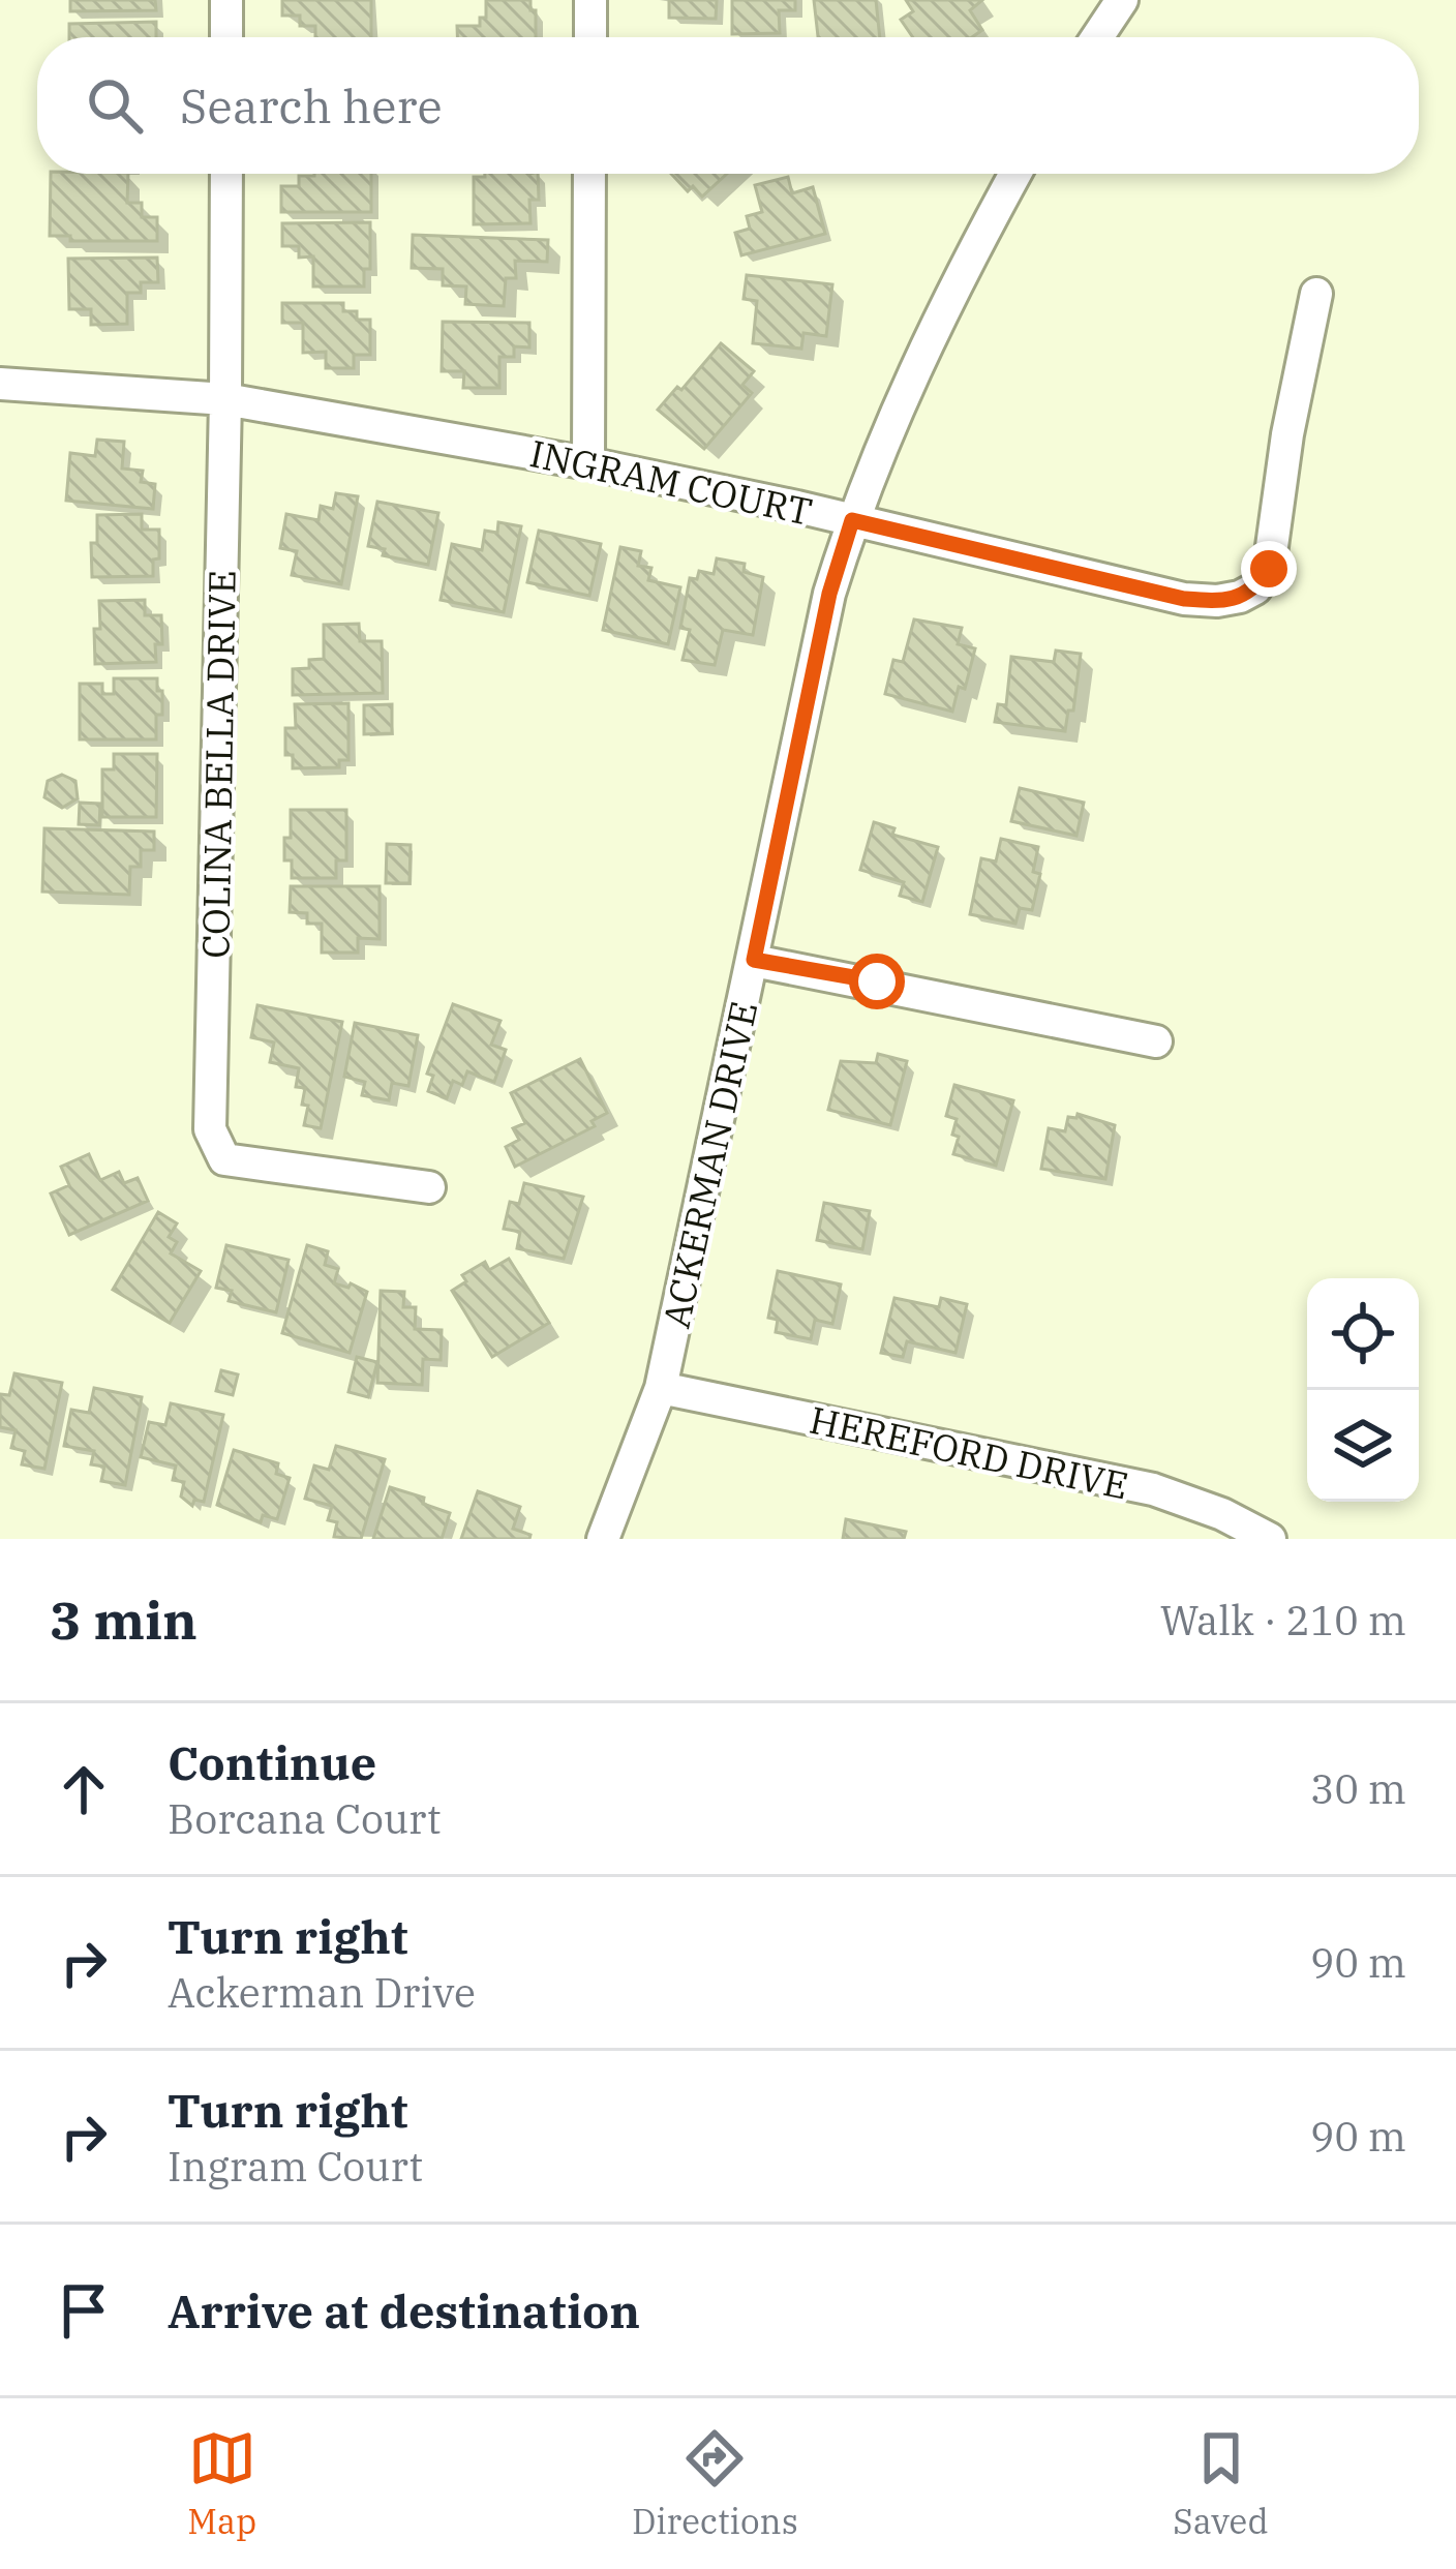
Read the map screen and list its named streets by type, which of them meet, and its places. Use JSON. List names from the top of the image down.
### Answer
{
  "streets": {
    "street": [
      "INGRAM COURT",
      "COLINA BELLA DRIVE",
      "ACKERMAN DRIVE",
      "HEREFORD DRIVE"
    ]
  },
  "crossings": [
    ["INGRAM COURT", "COLINA BELLA DRIVE"],
    ["INGRAM COURT", "ACKERMAN DRIVE"],
    ["ACKERMAN DRIVE", "HEREFORD DRIVE"]
  ],
  "page": {
    "search": "Search here",
    "heading": ["3 min", "Walk · 210 m"],
    "list": [
      ["Continue", "Borcana Court", "30 m"],
      ["Turn right", "Ackerman Drive", "90 m"],
      ["Turn right", "Ingram Court", "90 m"],
      "Arrive at destination"
    ],
    "nav": ["Map", "Directions", "Saved"]
  }
}
